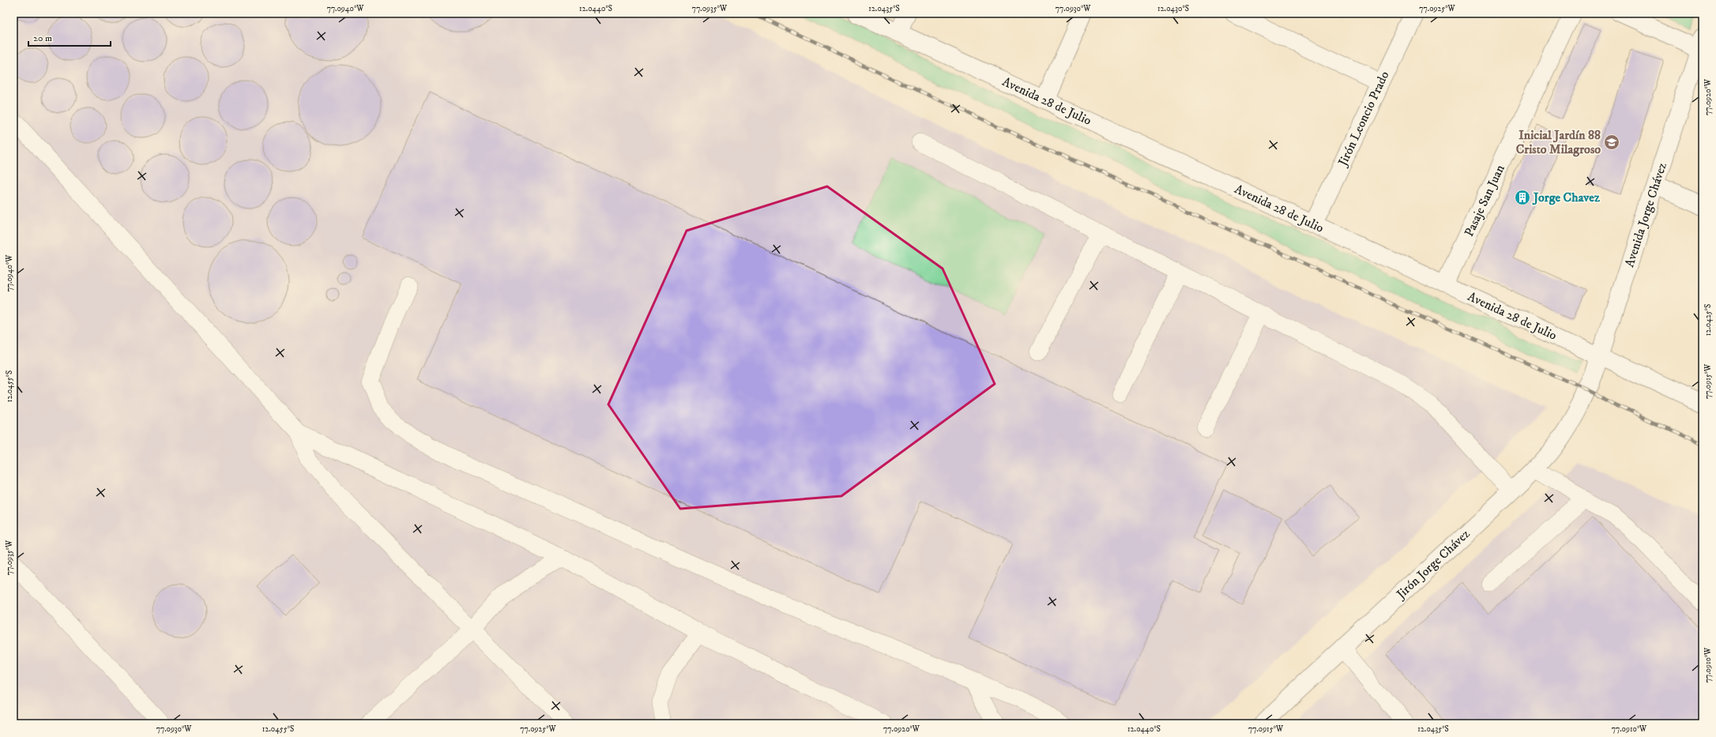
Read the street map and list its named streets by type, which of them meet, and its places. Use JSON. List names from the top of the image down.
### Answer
{
  "streets": {
    "street": [
      "Avenida 28 de Julio",
      "Jirón Leoncio Prado",
      "Pasaje San Juan",
      "Avenida Jorge Chávez",
      "Jirón Jorge Chávez"
    ]
  },
  "crossings": [
    ["Avenida 28 de Julio", "Jirón Leoncio Prado"],
    ["Avenida 28 de Julio", "Pasaje San Juan"],
    ["Avenida 28 de Julio", "Avenida Jorge Chávez"],
    ["Avenida Jorge Chávez", "Jirón Jorge Chávez"]
  ],
  "places": {
    "school or university": ["Inicial Jardín 88 Cristo Milagroso"],
    "building": ["Jorge Chavez"]
  },
  "scale_bar": "20 m",
  "coordinates": [
    "77.0940°W",
    "12.0440°S",
    "77.0935°W",
    "12.0435°S",
    "77.0930°W",
    "12.0430°S",
    "77.0925°W",
    "77.0920°W",
    "12.0425°S",
    "77.0915°W",
    "12.0455°S",
    "77.0910°W"
  ]
}
